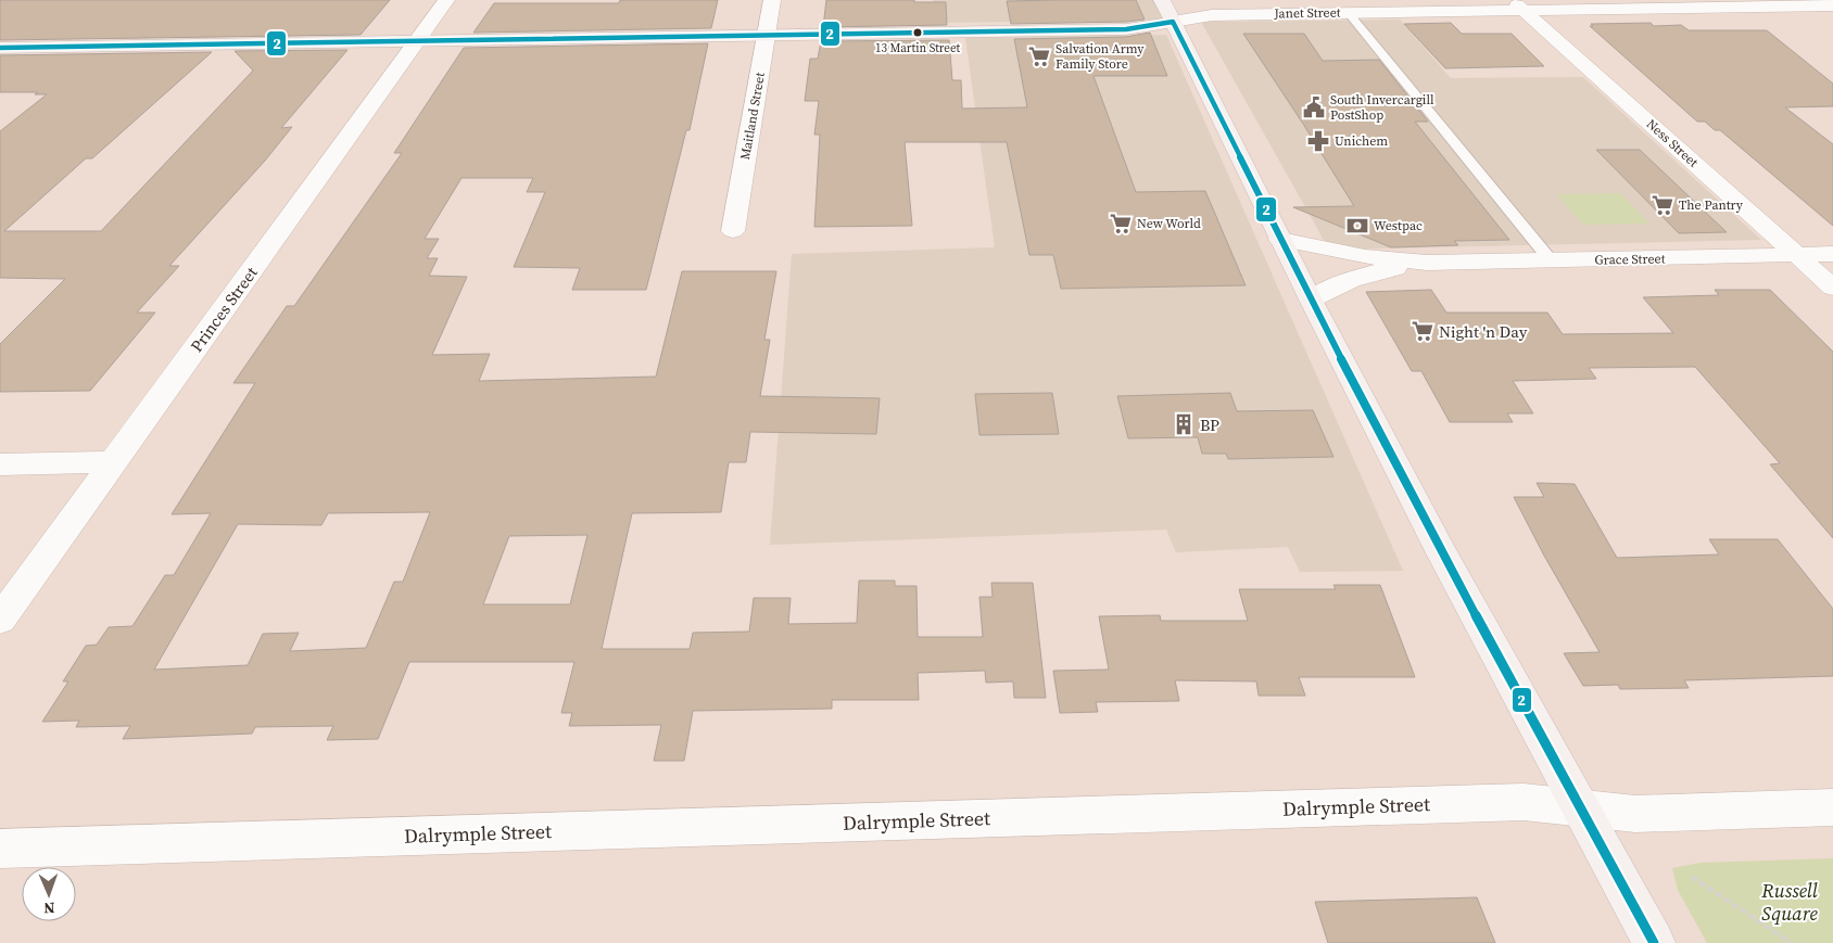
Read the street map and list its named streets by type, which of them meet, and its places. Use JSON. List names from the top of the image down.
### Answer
{
  "streets": {
    "street": [
      "Janet Street",
      "Maitland Street",
      "Ness Street",
      "Grace Street",
      "Princes Street",
      "Dalrymple Street"
    ]
  },
  "crossings": [
    ["Janet Street", "Ness Street"],
    ["Ness Street", "Grace Street"]
  ],
  "parks": ["Russell Square"],
  "places": {
    "other": ["13 Martin Street"],
    "supermarket": [
      "Salvation Army Family Store",
      "The Pantry",
      "New World",
      "Night 'n Day"
    ],
    "public building": ["South Invercargill PostShop"],
    "pharmacy": ["Unichem"],
    "bank": ["Westpac"],
    "building": ["BP"]
  },
  "lines": ["transit line 2"],
  "north": "bottom"
}
